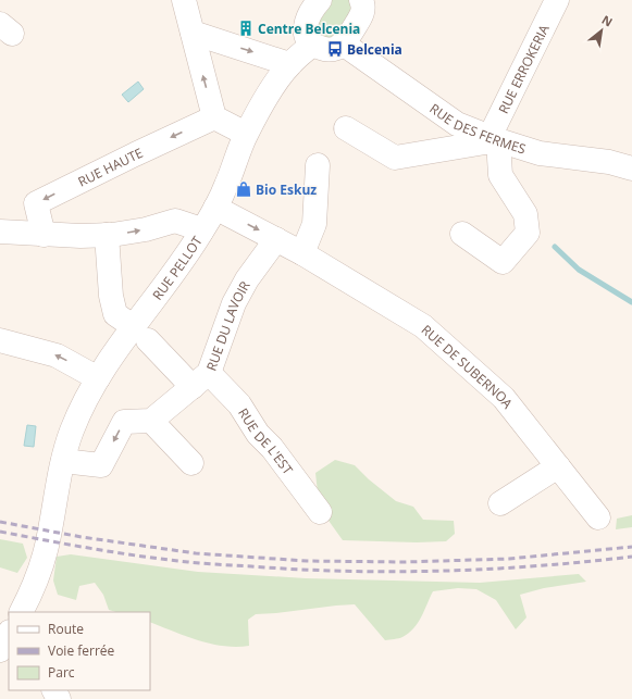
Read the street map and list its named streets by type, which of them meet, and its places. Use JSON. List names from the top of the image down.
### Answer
{
  "streets": {
    "street": [
      "RUE ERROKERIA",
      "RUE DES FERMES",
      "RUE HAUTE",
      "RUE PELLOT",
      "RUE DU LAVOIR",
      "RUE DE SUBERNOA",
      "RUE DE L'EST"
    ]
  },
  "crossings": [
    ["RUE ERROKERIA", "RUE DES FERMES"],
    ["RUE PELLOT", "RUE DE SUBERNOA"],
    ["RUE PELLOT", "RUE DE L'EST"],
    ["RUE DU LAVOIR", "RUE DE SUBERNOA"],
    ["RUE DU LAVOIR", "RUE DE L'EST"]
  ],
  "one_way": ["RUE HAUTE"],
  "places": {
    "building": ["Centre Belcenia"],
    "bus stop": ["Belcenia"],
    "shop": ["Bio Eskuz"]
  },
  "legend": ["Route", "Voie ferrée", "Parc"],
  "north": "top right"
}
